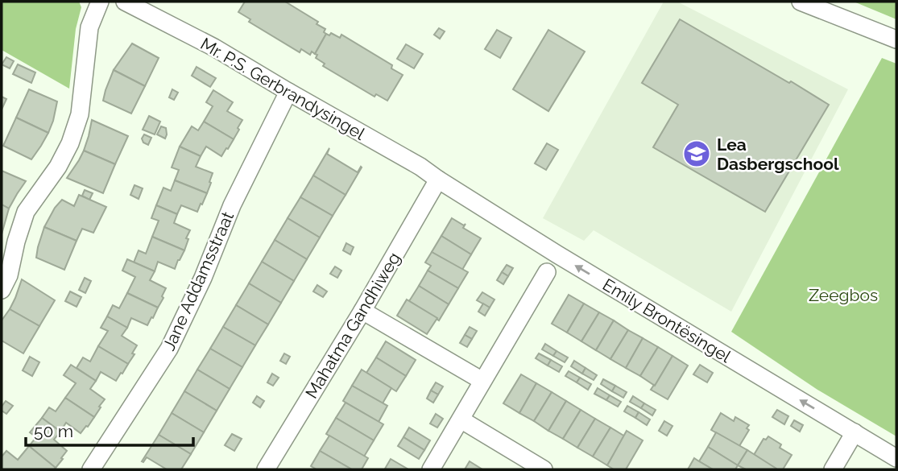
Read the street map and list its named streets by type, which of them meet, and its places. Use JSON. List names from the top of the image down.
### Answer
{
  "streets": {
    "street": [
      "Mr. P.S. Gerbrandysingel",
      "Jane Addamsstraat",
      "Emily Brontësingel",
      "Mahatma Gandhiweg"
    ]
  },
  "crossings": [
    ["Mr. P.S. Gerbrandysingel", "Jane Addamsstraat"],
    ["Mr. P.S. Gerbrandysingel", "Emily Brontësingel"],
    ["Mr. P.S. Gerbrandysingel", "Mahatma Gandhiweg"],
    ["Emily Brontësingel", "Mahatma Gandhiweg"]
  ],
  "one_way": ["Emily Brontësingel"],
  "parks": ["Zeegbos"],
  "places": {
    "school or university": ["Lea Dasbergschool"]
  },
  "scale_bar": "50 m"
}
